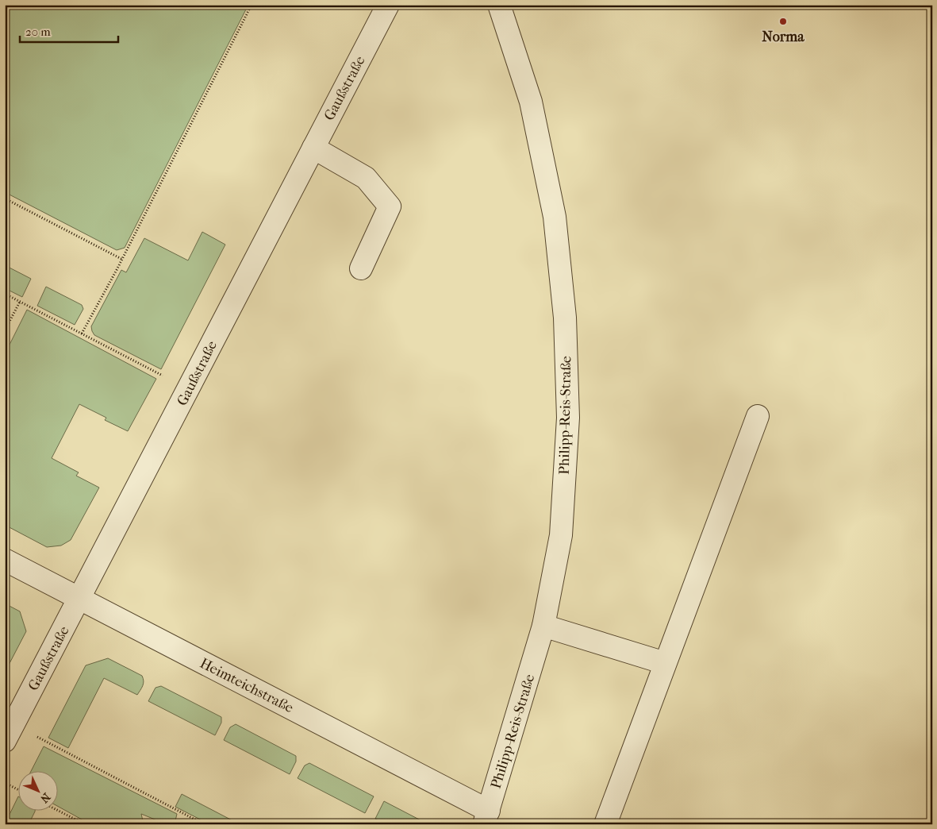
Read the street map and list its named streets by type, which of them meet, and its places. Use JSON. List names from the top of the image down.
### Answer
{
  "streets": {
    "street": ["Gaußstraße", "Philipp-Reis-Straße", "Heimteichstraße"]
  },
  "crossings": [
    ["Gaußstraße", "Heimteichstraße"],
    ["Philipp-Reis-Straße", "Heimteichstraße"]
  ],
  "places": ["Norma"],
  "scale_bar": "20 m",
  "north": "bottom right"
}
